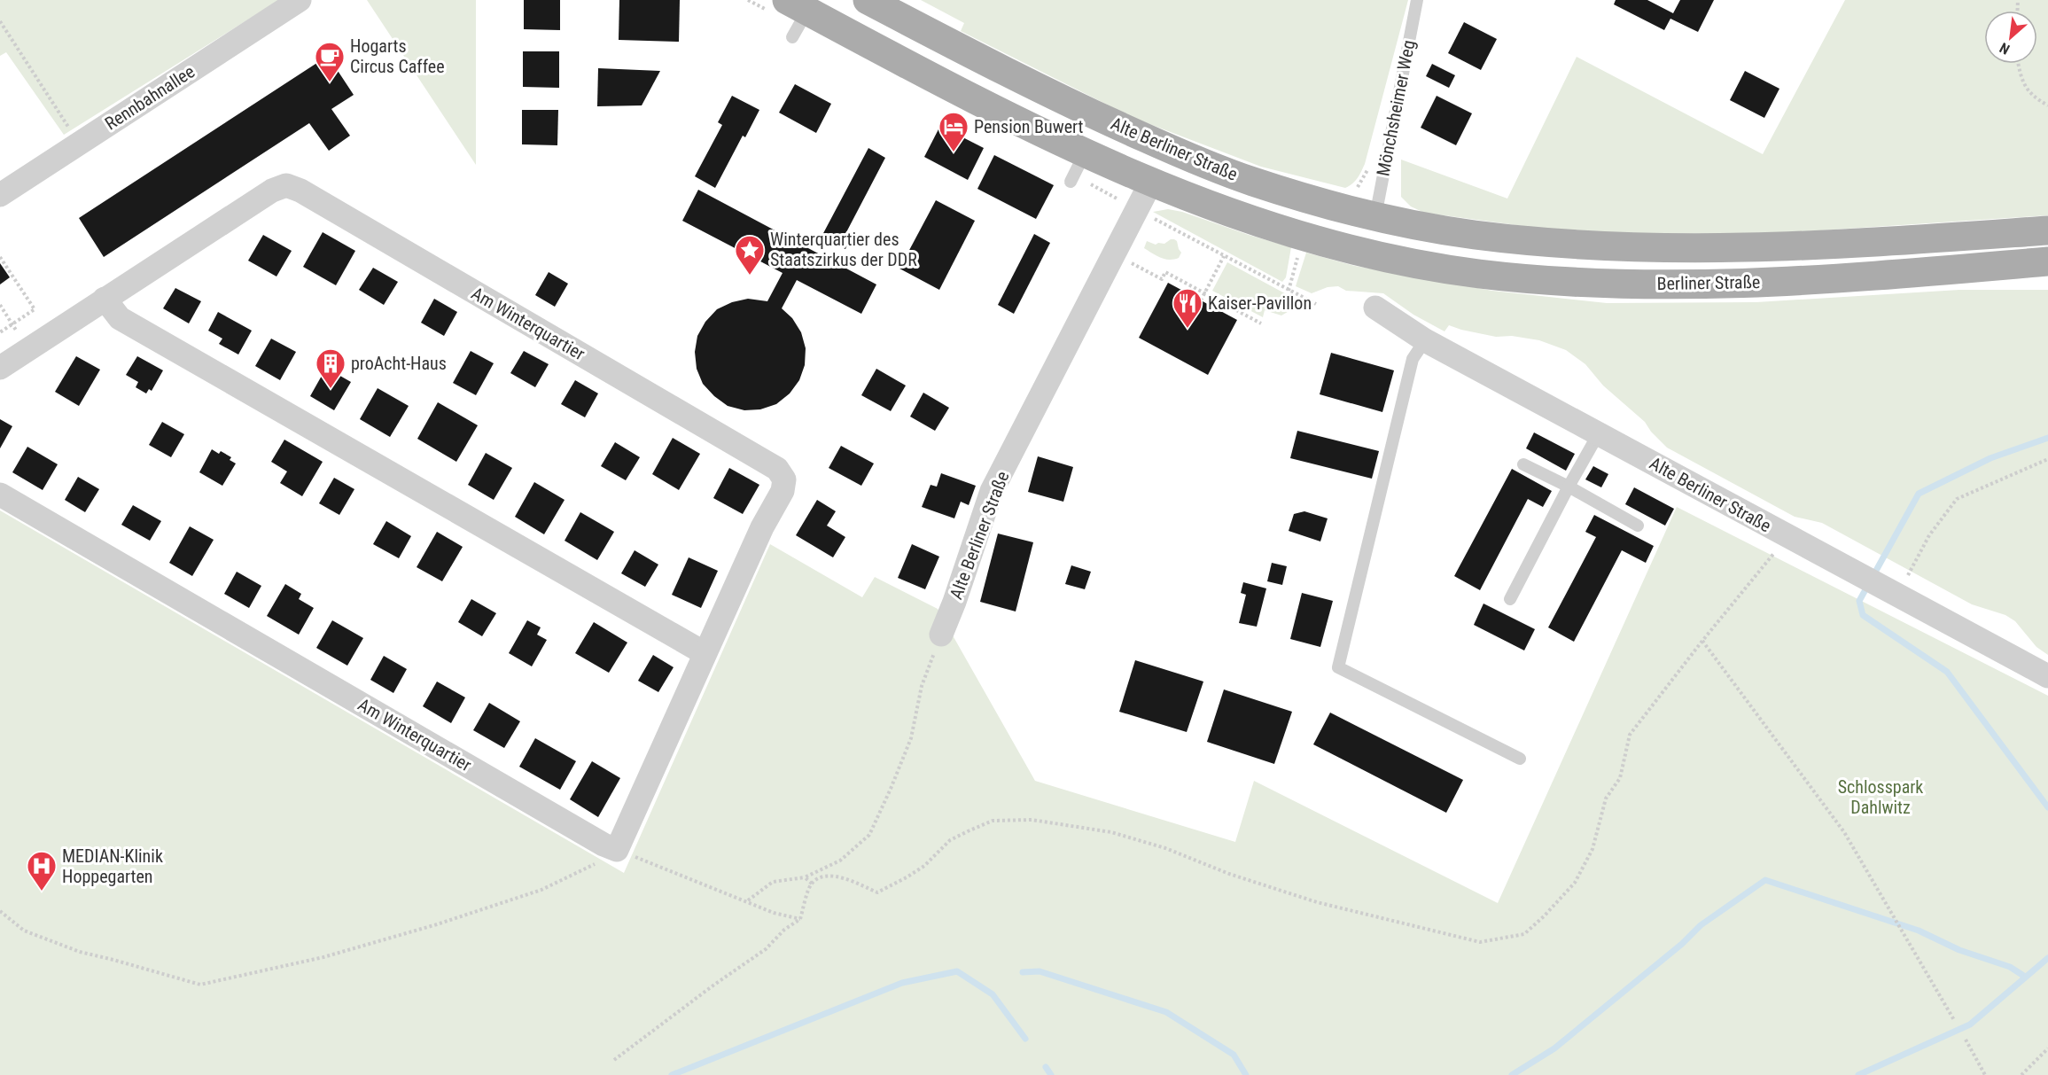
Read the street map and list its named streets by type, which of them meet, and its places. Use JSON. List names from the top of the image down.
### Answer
{
  "streets": {
    "main road": ["Alte Berliner Straße", "Berliner Straße"],
    "street": ["Rennbahnallee", "Am Winterquartier"],
    "lane": ["Mönchsheimer Weg"]
  },
  "crossings": [
    ["Mönchsheimer Weg", "Alte Berliner Straße"],
    ["Mönchsheimer Weg", "Berliner Straße"],
    ["Alte Berliner Straße", "Berliner Straße"]
  ],
  "parks": ["Schlosspark Dahlwitz"],
  "places": {
    "cafe": ["Hogarts Circus Caffee"],
    "hotel": ["Pension Buwert"],
    "place": ["Winterquartier des Staatszirkus der DDR"],
    "restaurant": ["Kaiser-Pavillon"],
    "building": ["proAcht-Haus"],
    "hospital": ["MEDIAN-Klinik Hoppegarten"]
  },
  "north": "bottom left"
}
